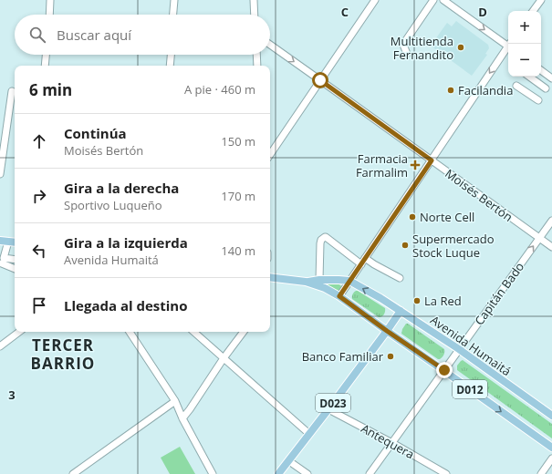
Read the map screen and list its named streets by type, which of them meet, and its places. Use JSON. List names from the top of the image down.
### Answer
{
  "streets": {
    "main road": ["Avenida Humaitá", "D012", "D023"],
    "street": ["Moisés Bertón", "Capitán Bado", "Antequera"]
  },
  "crossings": [
    ["Moisés Bertón", "Capitán Bado"],
    ["Capitán Bado", "Avenida Humaitá"],
    ["Capitán Bado", "D012"],
    ["Capitán Bado", "Antequera"],
    ["Avenida Humaitá", "D012"],
    ["Avenida Humaitá", "D023"],
    ["D012", "D023"],
    ["D023", "Antequera"]
  ],
  "one_way": ["Capitán Bado"],
  "districts": ["TERCER BARRIO"],
  "places": {
    "other": [
      "Multitienda Fernandito",
      "Facilandia",
      "Norte Cell",
      "Supermercado Stock Luque",
      "La Red",
      "Banco Familiar"
    ],
    "health": ["Farmacia Farmalim"]
  },
  "page": {
    "map_buttons": ["+", "−"],
    "search": "Buscar aquí",
    "heading": ["6 min", "A pie · 460 m"],
    "list": [
      ["Continúa", "Moisés Bertón", "150 m"],
      ["Gira a la derecha", "Sportivo Luqueño", "170 m"],
      ["Gira a la izquierda", "Avenida Humaitá", "140 m"],
      "Llegada al destino"
    ]
  },
  "grid": {
    "columns": ["C", "D"],
    "rows": ["3"]
  }
}
